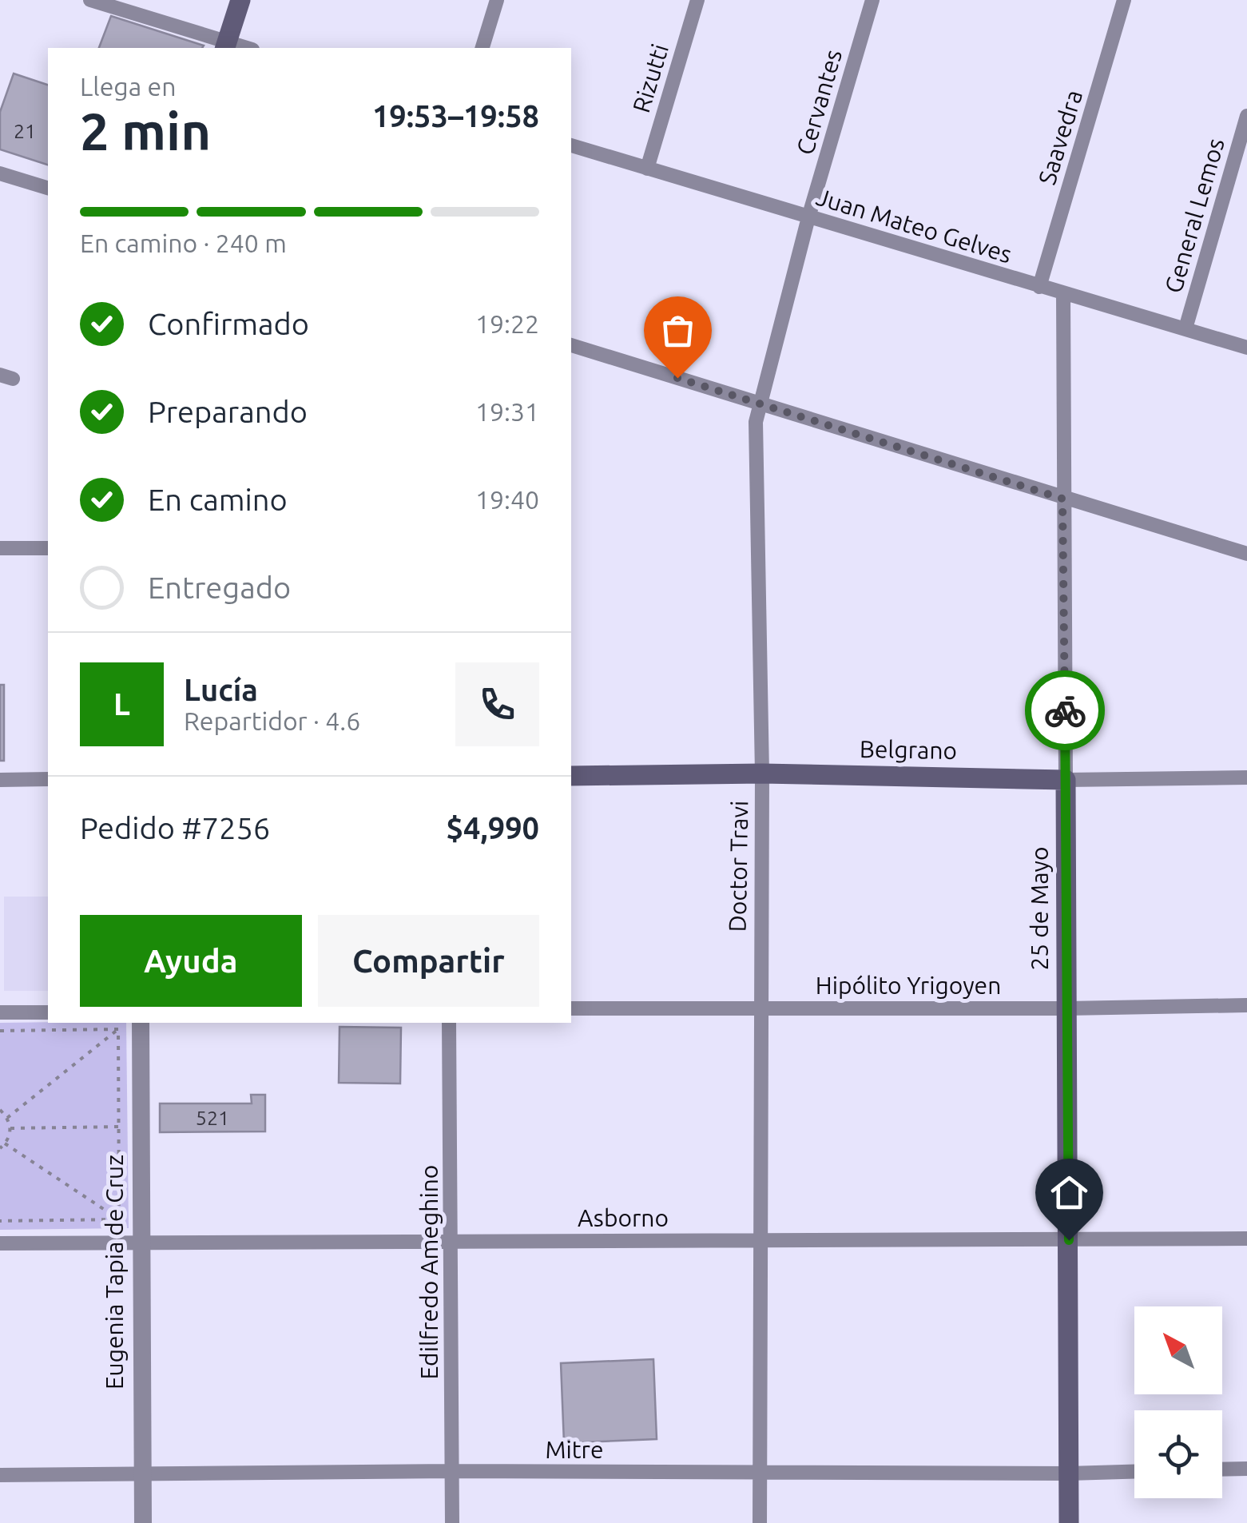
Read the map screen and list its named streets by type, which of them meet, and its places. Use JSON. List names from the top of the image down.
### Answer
{
  "streets": {
    "main road": ["Belgrano", "25 de Mayo"],
    "street": [
      "Rizutti",
      "Cervantes",
      "Saavedra",
      "General Lemos",
      "Juan Mateo Gelves",
      "Doctor Travi",
      "Hipólito Yrigoyen",
      "Asborno",
      "Eugenia Tapia de Cruz",
      "Edilfredo Ameghino",
      "Mitre"
    ]
  },
  "crossings": [
    ["Rizutti", "Juan Mateo Gelves"],
    ["Cervantes", "Juan Mateo Gelves"],
    ["Cervantes", "Doctor Travi"],
    ["Saavedra", "Juan Mateo Gelves"],
    ["General Lemos", "Juan Mateo Gelves"],
    ["Juan Mateo Gelves", "Doctor Travi"],
    ["Juan Mateo Gelves", "25 de Mayo"],
    ["Belgrano", "Doctor Travi"],
    ["Belgrano", "25 de Mayo"],
    ["Doctor Travi", "Hipólito Yrigoyen"],
    ["Doctor Travi", "Asborno"],
    ["Doctor Travi", "Mitre"],
    ["25 de Mayo", "Hipólito Yrigoyen"],
    ["25 de Mayo", "Asborno"],
    ["25 de Mayo", "Mitre"],
    ["Asborno", "Eugenia Tapia de Cruz"],
    ["Asborno", "Edilfredo Ameghino"],
    ["Eugenia Tapia de Cruz", "Mitre"],
    ["Edilfredo Ameghino", "Mitre"]
  ],
  "house_numbers": ["21", "521"],
  "north": "top left",
  "page": {
    "heading": ["2 min", "Llega en", "19:53–19:58"],
    "panel": [
      "Lucía",
      "Repartidor · 4.6",
      "Pedido #7256",
      "$4,990"
    ],
    "bar": "En camino · 240 m",
    "list": [
      ["Confirmado", "19:22"],
      ["Preparando", "19:31"],
      ["En camino", "19:40"],
      "Entregado"
    ],
    "round": "L",
    "buttons": ["Ayuda", "Compartir"]
  }
}
